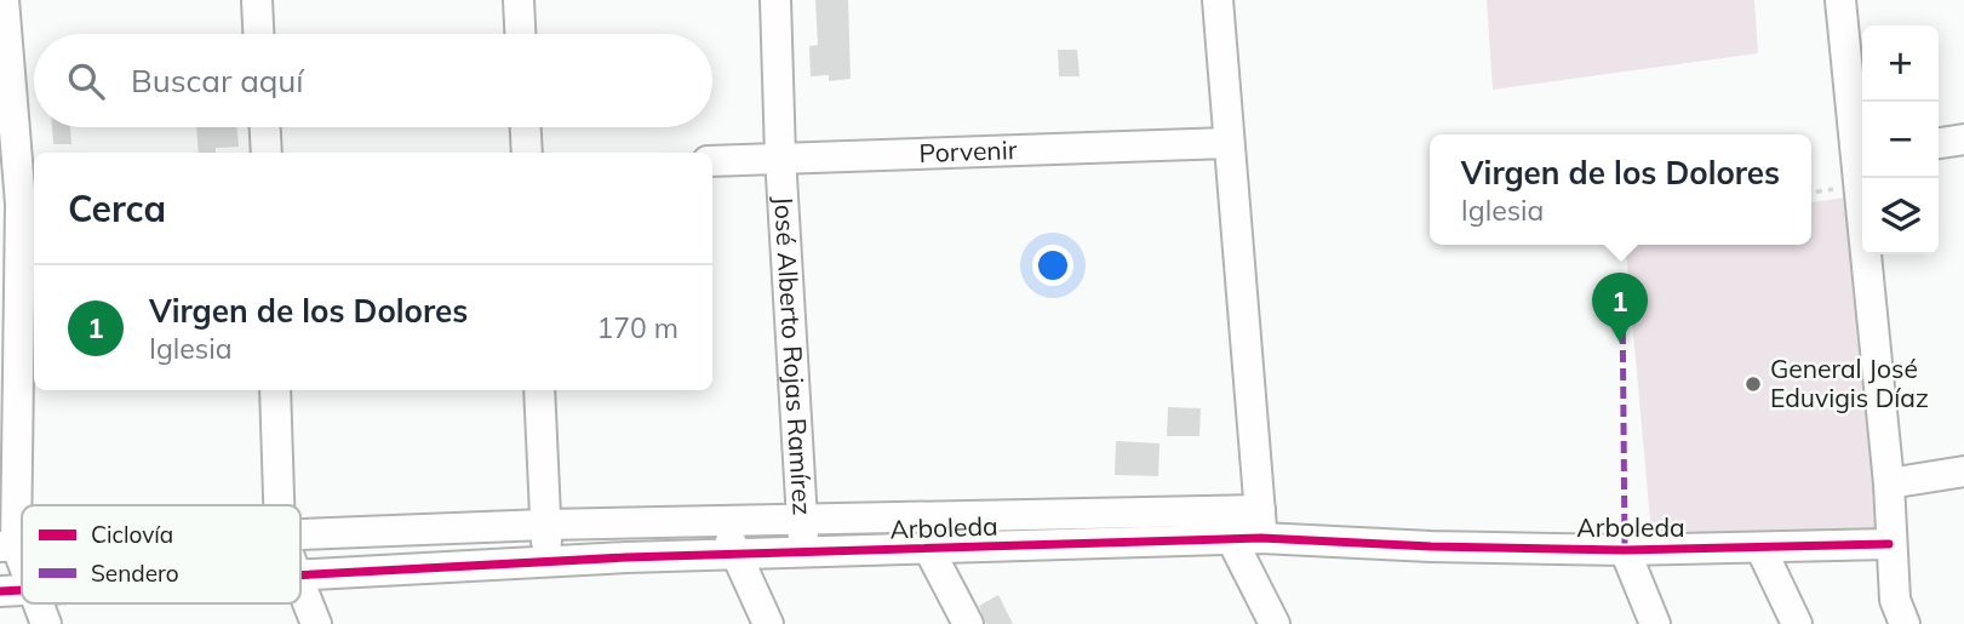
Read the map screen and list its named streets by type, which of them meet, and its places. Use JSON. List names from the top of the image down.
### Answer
{
  "streets": {
    "street": ["Porvenir", "José Alberto Rojas Ramírez", "Arboleda"]
  },
  "crossings": [
    ["Porvenir", "José Alberto Rojas Ramírez"],
    ["José Alberto Rojas Ramírez", "Arboleda"]
  ],
  "places": ["General José Eduvigis Díaz"],
  "legend": ["Ciclovía", "Sendero"],
  "page": {
    "map_buttons": ["+", "−"],
    "search": "Buscar aquí",
    "popup": ["Virgen de los Dolores", "Iglesia"],
    "heading": "Cerca",
    "list": [
      {
        "mark": "1",
        "name": "Virgen de los Dolores",
        "note": "Iglesia",
        "value": "170 m"
      }
    ],
    "pins": "1"
  }
}
